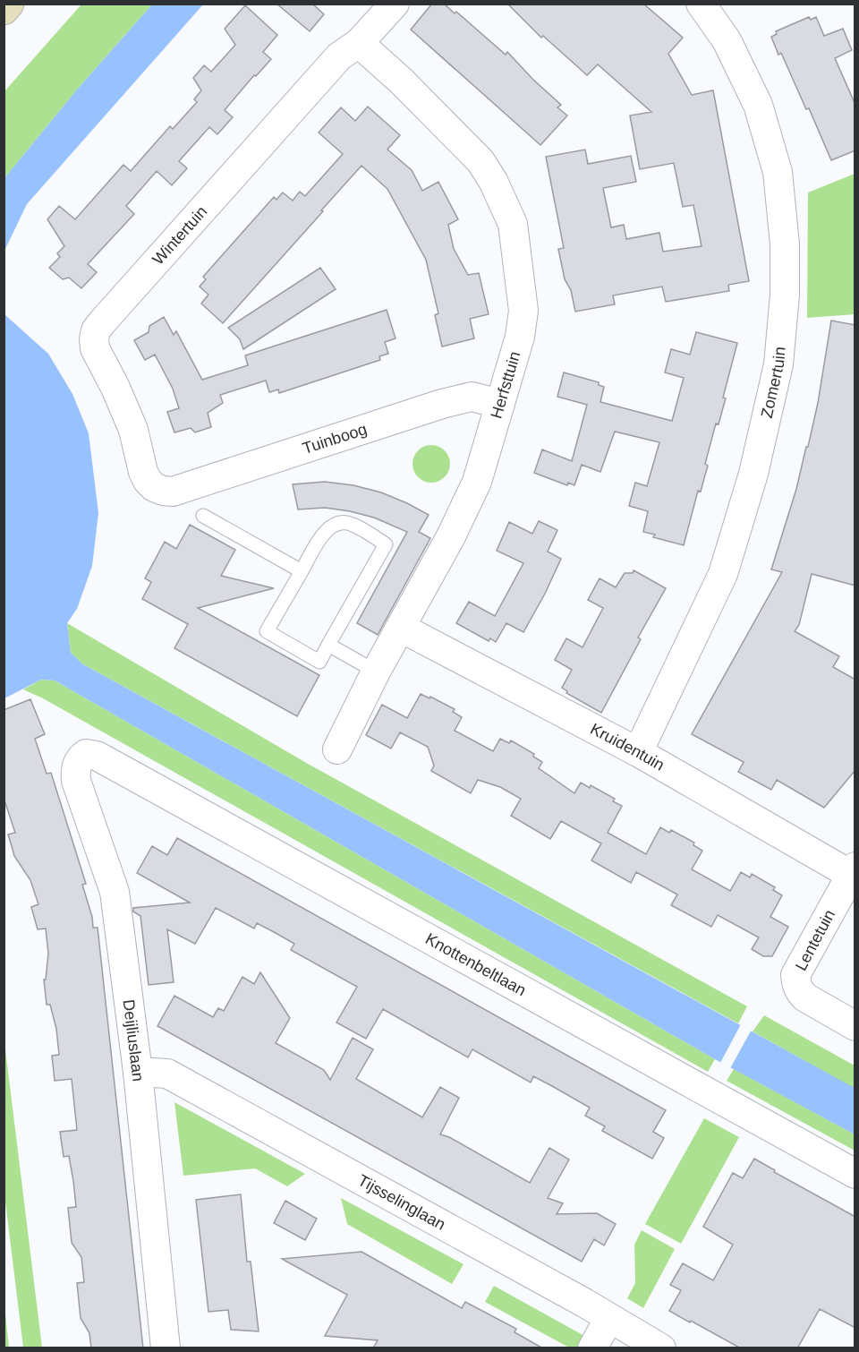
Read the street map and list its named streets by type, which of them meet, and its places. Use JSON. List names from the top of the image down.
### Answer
{
  "streets": {
    "street": [
      "Wintertuin",
      "Zomertuin",
      "Herfsttuin",
      "Tuinboog",
      "Kruidentuin",
      "Lentetuin",
      "Knottenbeltlaan",
      "Deijliuslaan",
      "Tijsselinglaan"
    ]
  },
  "crossings": [
    ["Wintertuin", "Herfsttuin"],
    ["Wintertuin", "Tuinboog"],
    ["Zomertuin", "Kruidentuin"],
    ["Herfsttuin", "Tuinboog"],
    ["Herfsttuin", "Kruidentuin"],
    ["Kruidentuin", "Lentetuin"],
    ["Knottenbeltlaan", "Deijliuslaan"],
    ["Deijliuslaan", "Tijsselinglaan"]
  ]
}
